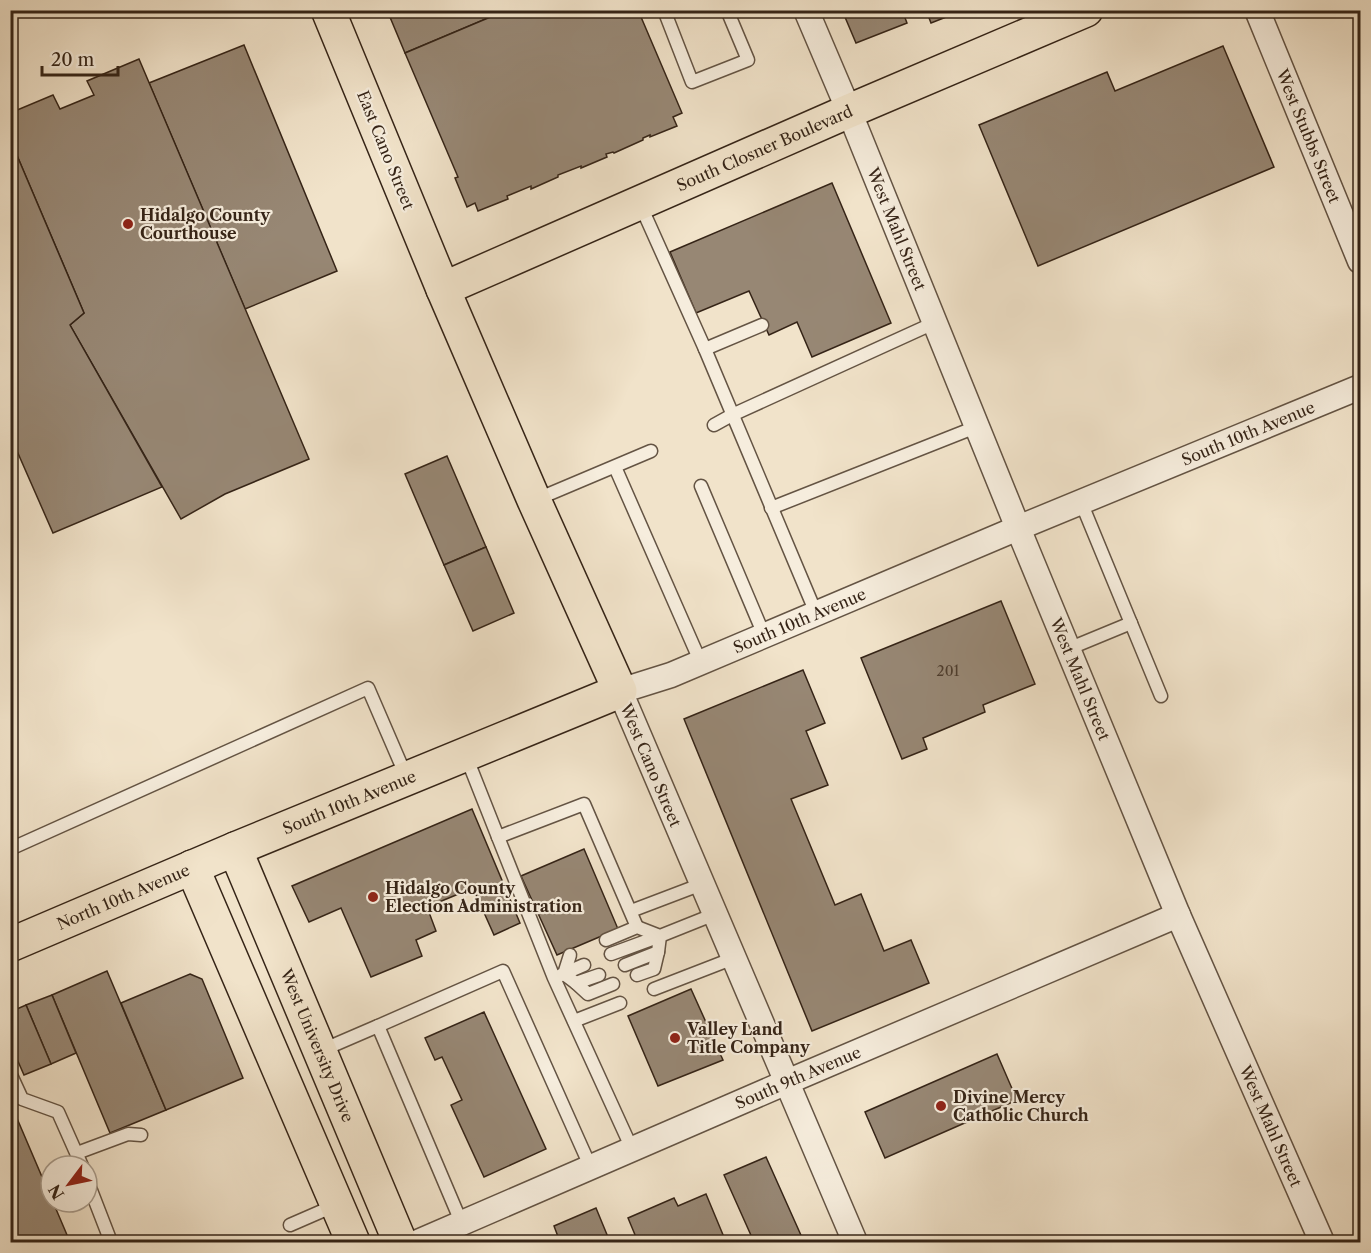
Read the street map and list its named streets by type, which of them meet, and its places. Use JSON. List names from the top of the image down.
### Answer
{
  "streets": {
    "main road": [
      "South Closner Boulevard",
      "East Cano Street",
      "South 10th Avenue",
      "West Cano Street",
      "North 10th Avenue",
      "West University Drive"
    ],
    "street": ["West Stubbs Street", "West Mahl Street", "South 9th Avenue"]
  },
  "crossings": [
    ["South Closner Boulevard", "East Cano Street"],
    ["South Closner Boulevard", "West Mahl Street"],
    ["South Closner Boulevard", "West Cano Street"],
    ["East Cano Street", "West Cano Street"],
    ["West Mahl Street", "South 10th Avenue"],
    ["West Mahl Street", "South 9th Avenue"],
    ["South 10th Avenue", "West Cano Street"],
    ["South 10th Avenue", "North 10th Avenue"],
    ["South 10th Avenue", "West University Drive"],
    ["West Cano Street", "South 9th Avenue"],
    ["North 10th Avenue", "West University Drive"]
  ],
  "places": [
    "Hidalgo County Courthouse",
    "Hidalgo County Election Administration",
    "Valley Land Title Company",
    "Divine Mercy Catholic Church"
  ],
  "house_numbers": ["201"],
  "scale_bar": "20 m",
  "north": "bottom left"
}
